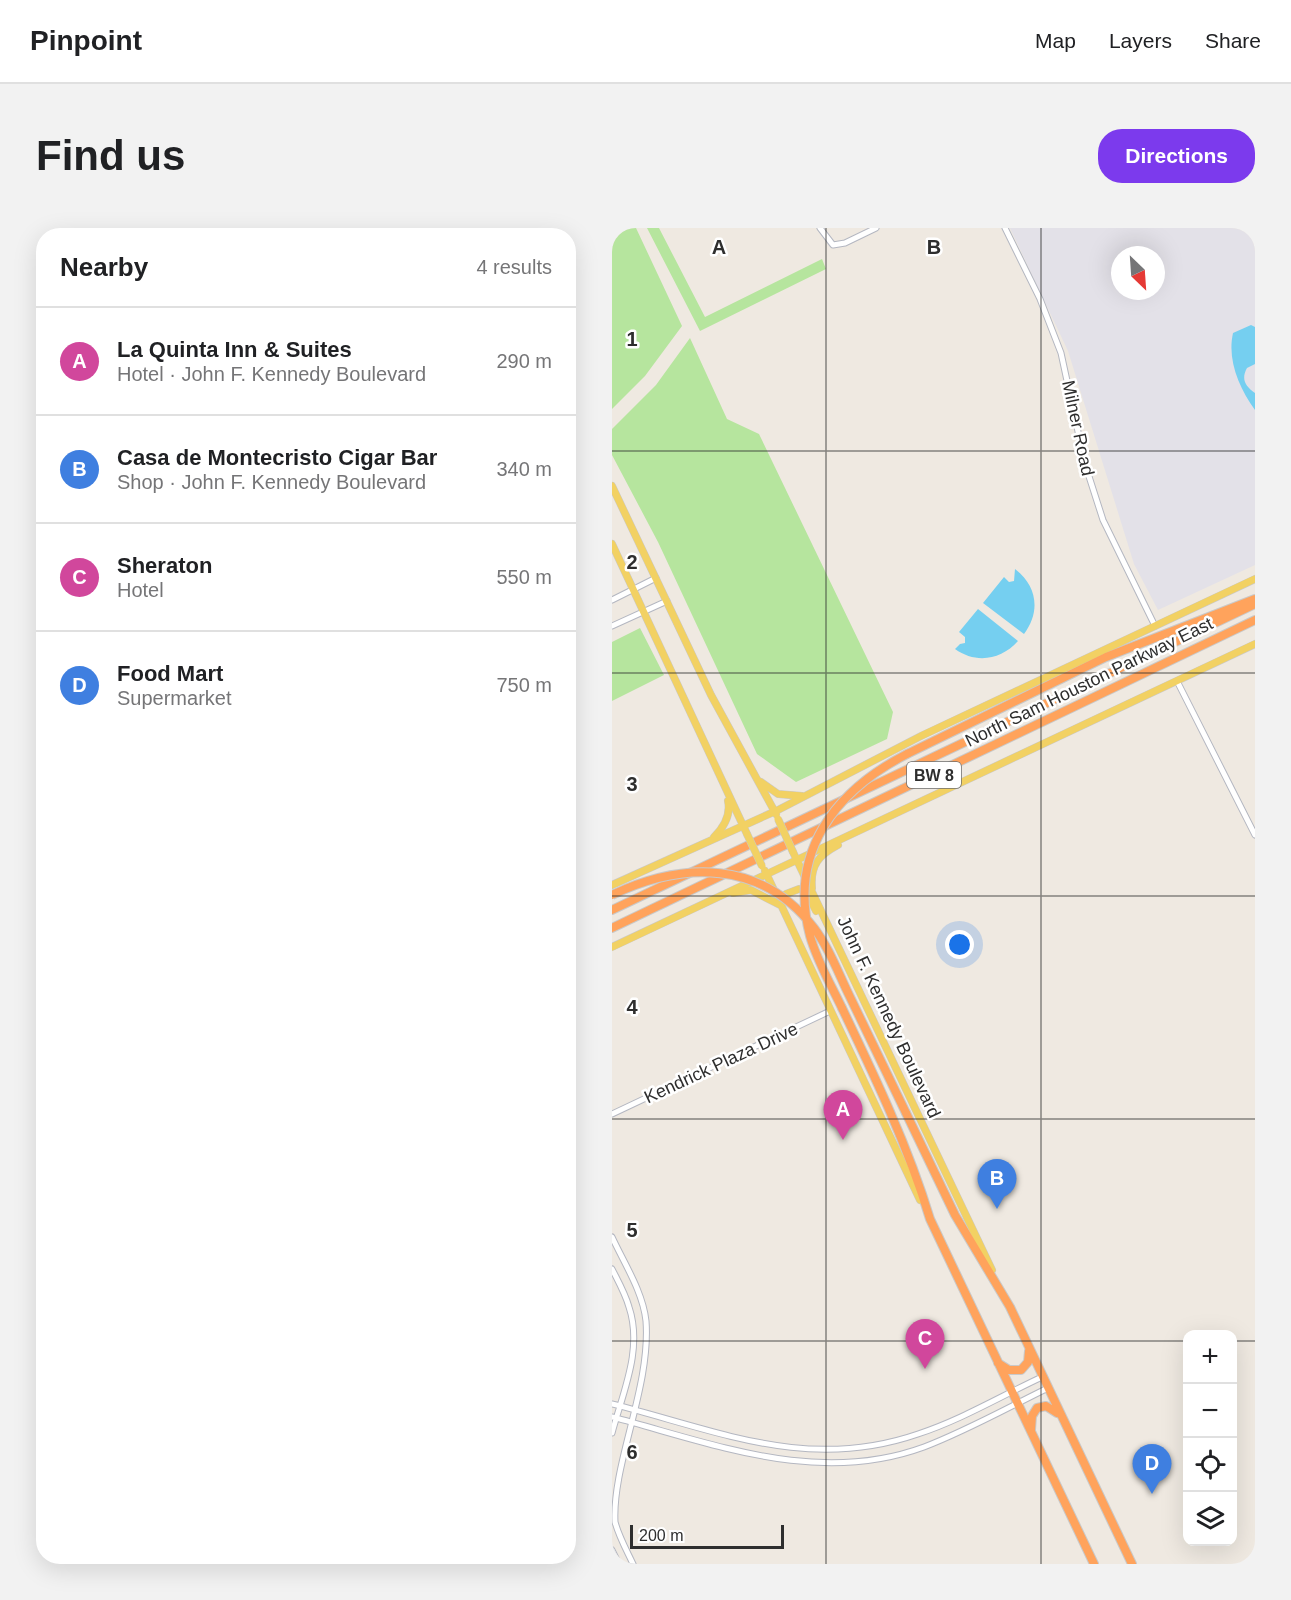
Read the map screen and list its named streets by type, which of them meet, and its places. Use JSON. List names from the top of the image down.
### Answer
{
  "streets": {
    "highway": ["North Sam Houston Parkway East", "BW 8", "John F. Kennedy Boulevard"],
    "street": ["Milner Road", "Kendrick Plaza Drive"]
  },
  "crossings": [
    ["Milner Road", "North Sam Houston Parkway East"],
    ["North Sam Houston Parkway East", "John F. Kennedy Boulevard"]
  ],
  "scale_bar": "200 m",
  "north": "bottom right",
  "page": {
    "header": "Pinpoint",
    "nav": ["Map", "Layers", "Share"],
    "buttons": "Directions",
    "title": "Find us",
    "heading": ["Nearby", "4 results"],
    "list": [
      {
        "mark": "A",
        "name": "La Quinta Inn & Suites",
        "note": "Hotel · John F. Kennedy Boulevard",
        "value": "290 m"
      },
      {
        "mark": "B",
        "name": "Casa de Montecristo Cigar Bar",
        "note": "Shop · John F. Kennedy Boulevard",
        "value": "340 m"
      },
      {
        "mark": "C",
        "name": "Sheraton",
        "note": "Hotel",
        "value": "550 m"
      },
      {
        "mark": "D",
        "name": "Food Mart",
        "note": "Supermarket",
        "value": "750 m"
      }
    ],
    "pins": [
      "A",
      "B",
      "C",
      "D"
    ],
    "map_buttons": ["+", "−"],
    "scale": "200 m"
  },
  "grid": {
    "columns": ["A", "B"],
    "rows": [
      "1",
      "2",
      "3",
      "4",
      "5",
      "6"
    ]
  }
}
